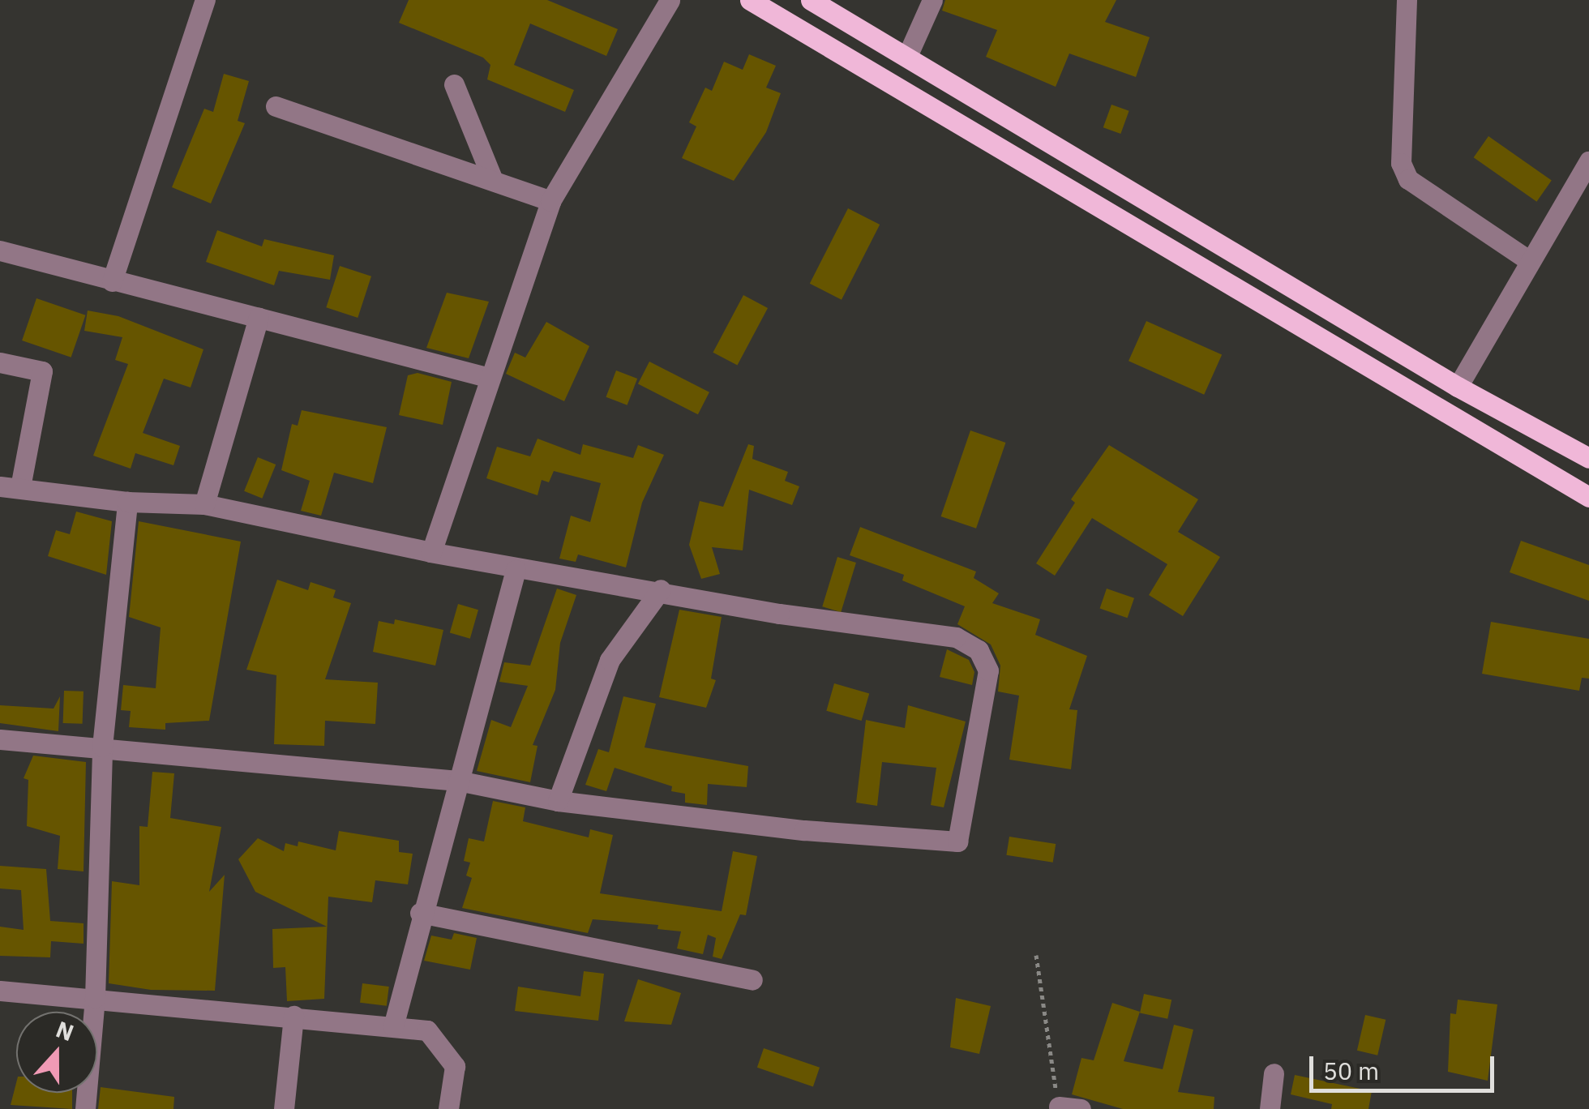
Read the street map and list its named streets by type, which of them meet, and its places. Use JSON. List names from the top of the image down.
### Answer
{
  "scale_bar": "50 m",
  "north": "top"
}
